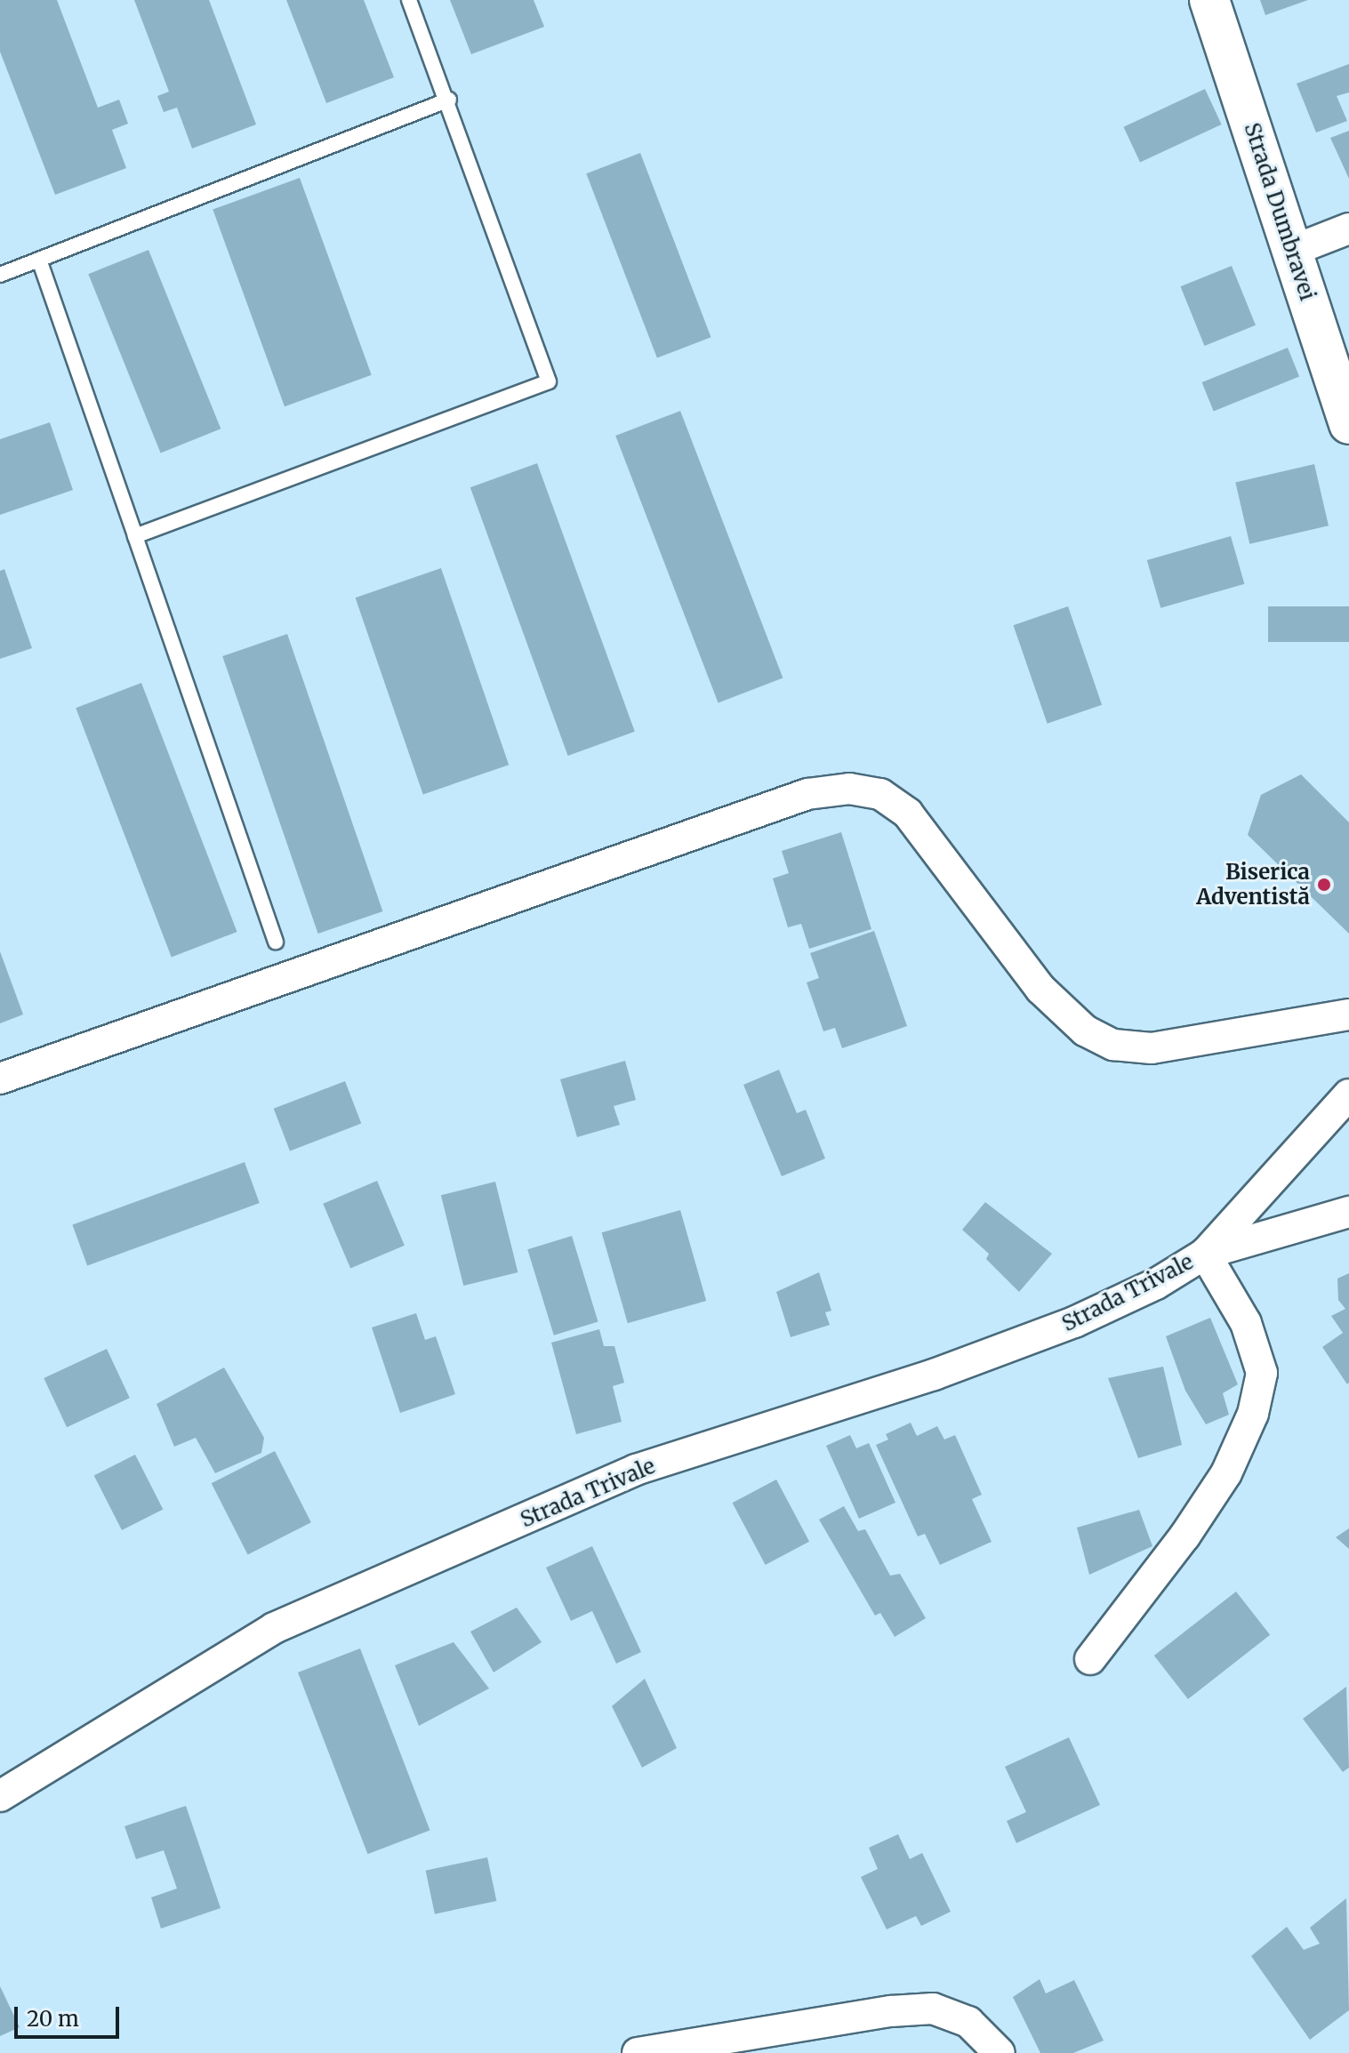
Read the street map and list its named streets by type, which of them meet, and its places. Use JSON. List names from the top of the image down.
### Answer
{
  "streets": {
    "main road": ["Strada Dumbravei"],
    "street": ["Strada Trivale"]
  },
  "places": ["Biserica Adventistă"],
  "scale_bar": "20 m"
}
